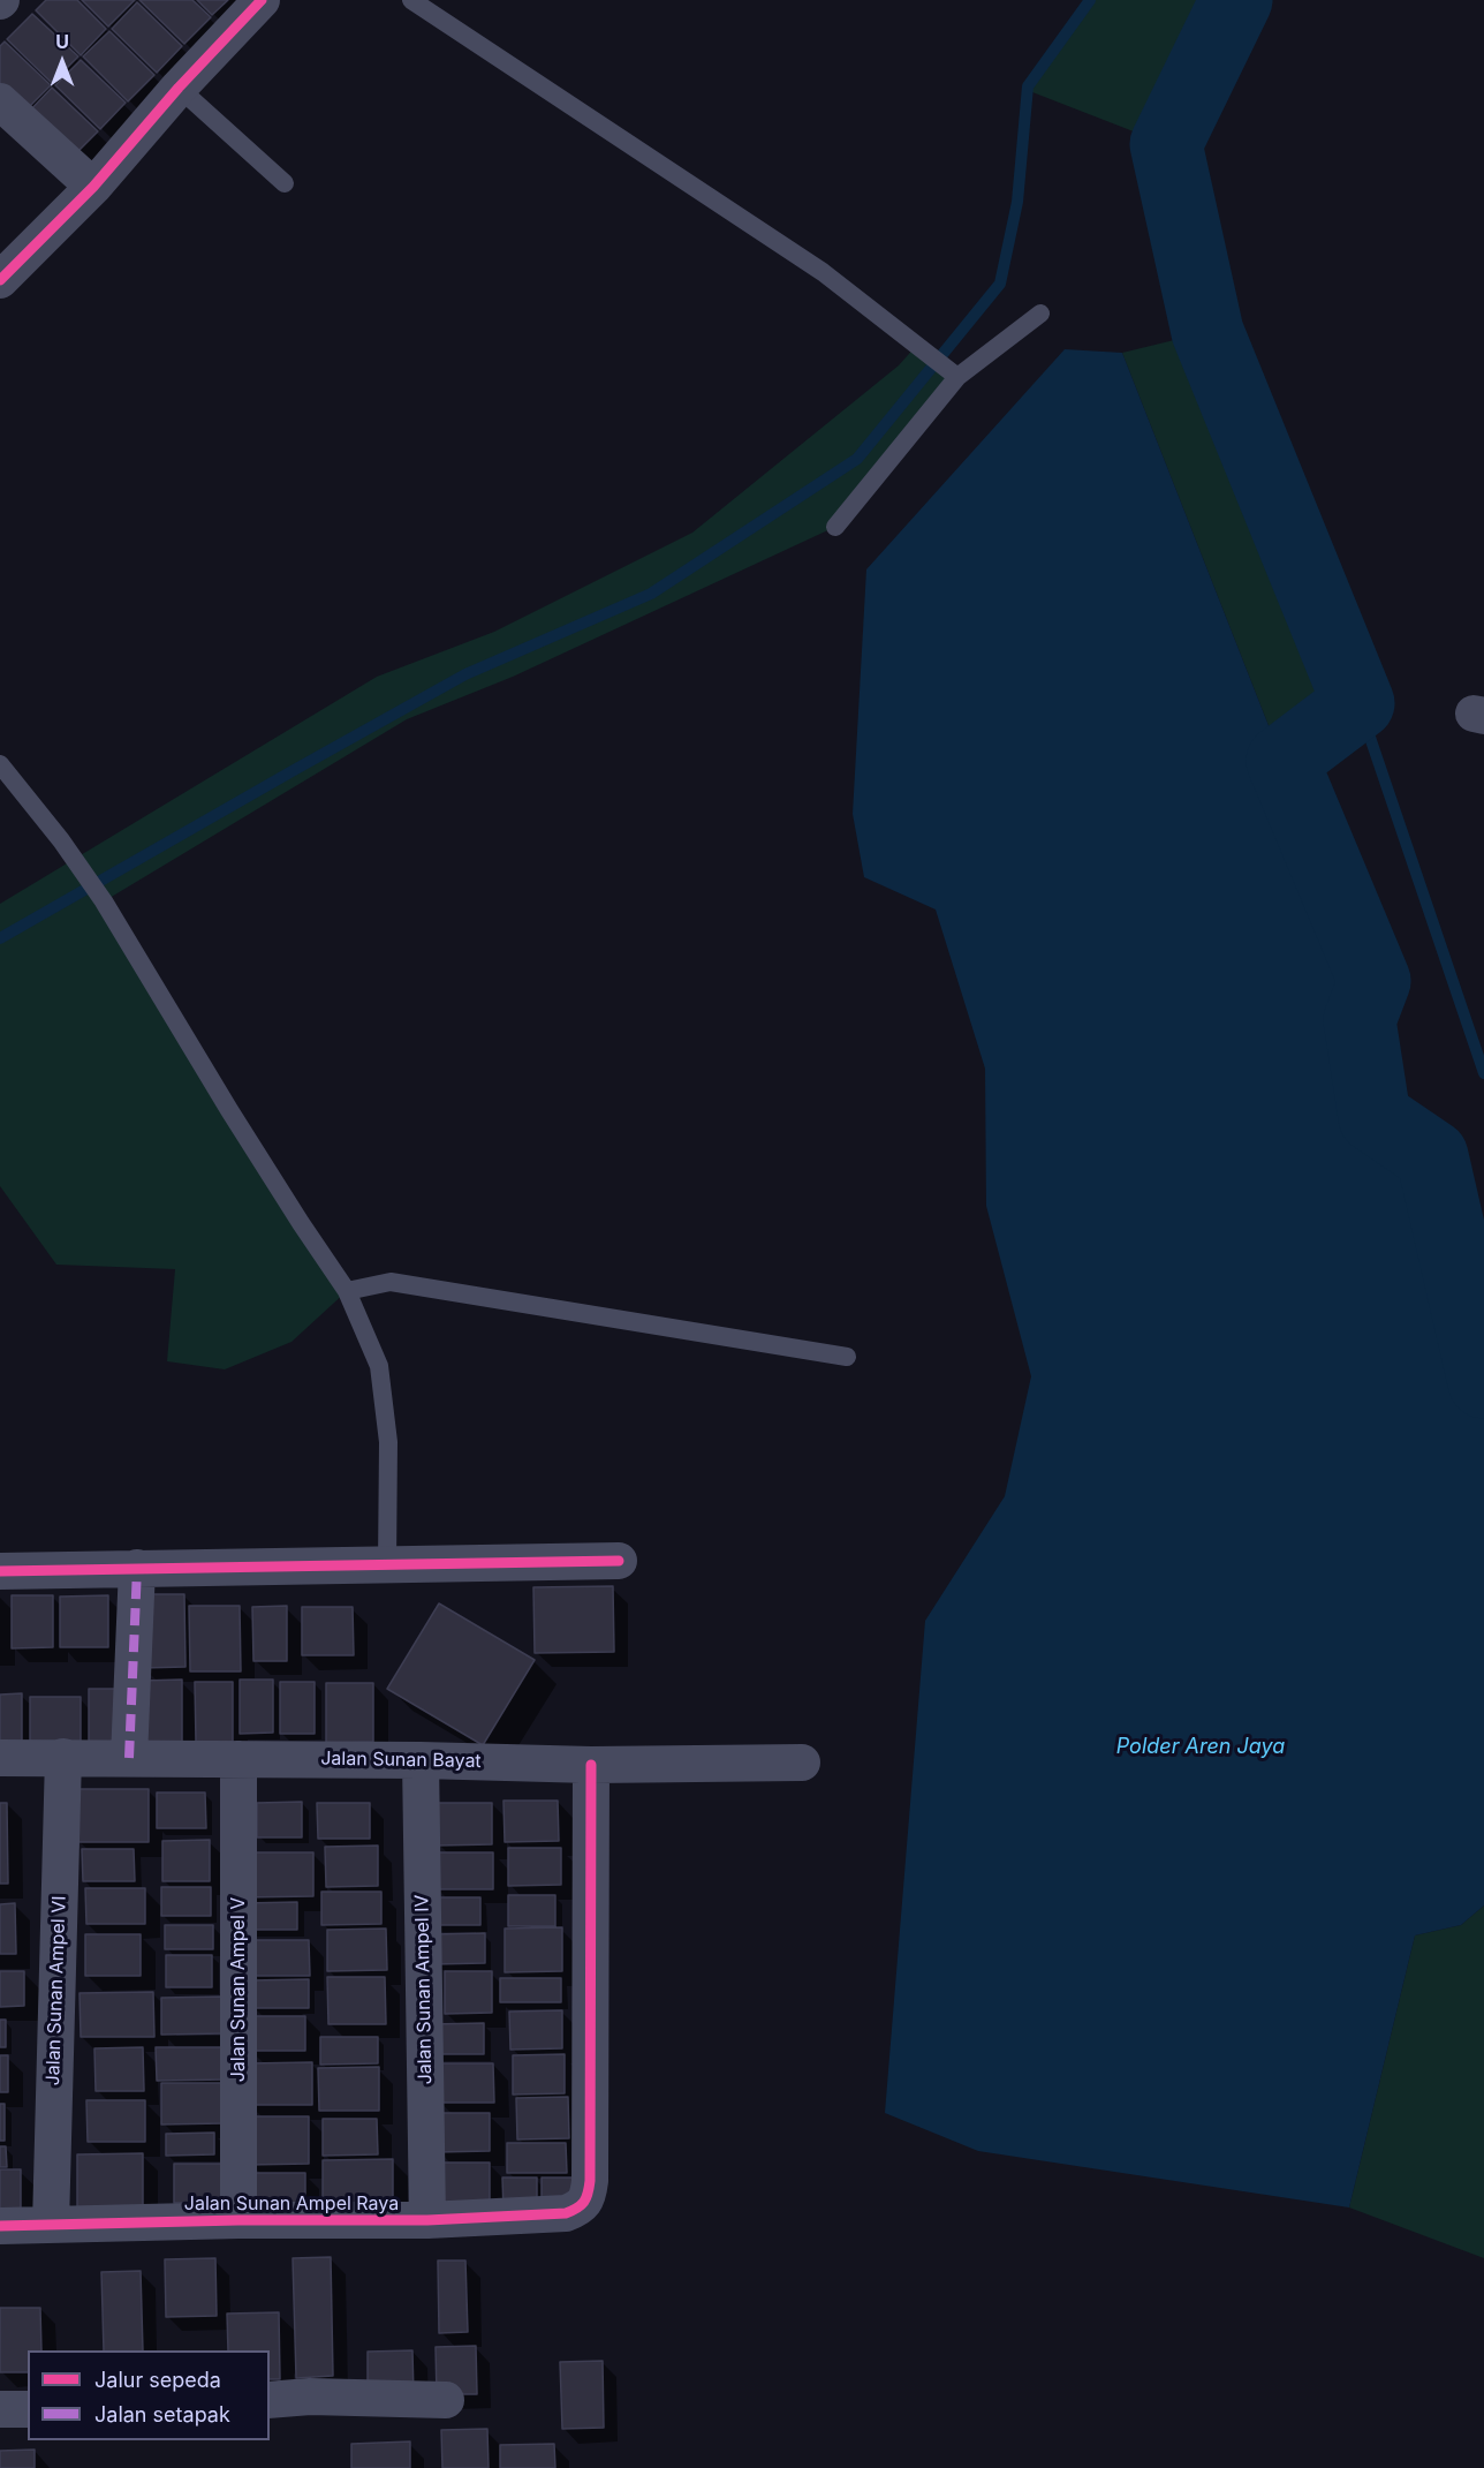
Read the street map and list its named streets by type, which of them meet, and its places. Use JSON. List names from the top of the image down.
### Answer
{
  "streets": {
    "street": [
      "Jalan Sunan Bayat",
      "Jalan Sunan Ampel V",
      "Jalan Sunan Ampel IV",
      "Jalan Sunan Ampel VI",
      "Jalan Sunan Ampel Raya"
    ]
  },
  "crossings": [
    ["Jalan Sunan Bayat", "Jalan Sunan Ampel V"],
    ["Jalan Sunan Bayat", "Jalan Sunan Ampel IV"],
    ["Jalan Sunan Bayat", "Jalan Sunan Ampel VI"],
    ["Jalan Sunan Bayat", "Jalan Sunan Ampel Raya"],
    ["Jalan Sunan Ampel V", "Jalan Sunan Ampel Raya"],
    ["Jalan Sunan Ampel IV", "Jalan Sunan Ampel Raya"],
    ["Jalan Sunan Ampel VI", "Jalan Sunan Ampel Raya"]
  ],
  "water": ["Polder Aren Jaya"],
  "legend": ["Jalur sepeda", "Jalan setapak"],
  "north": "top"
}
